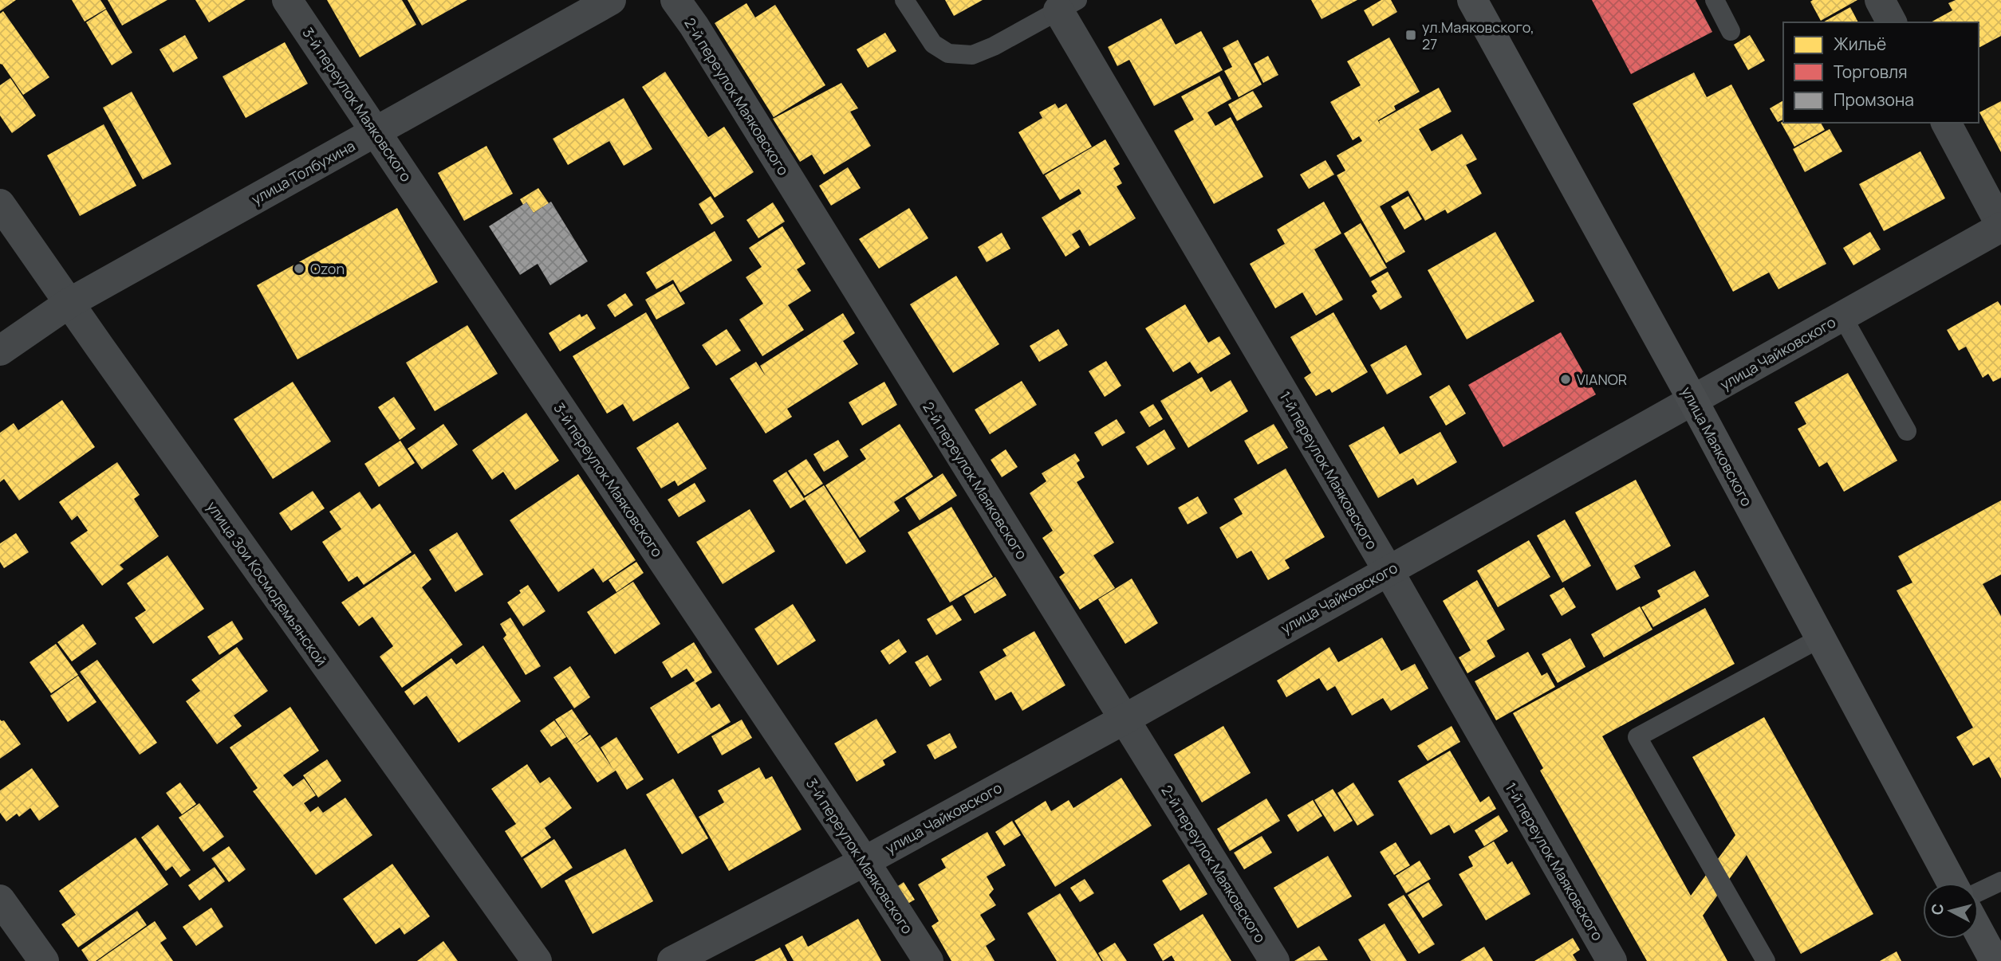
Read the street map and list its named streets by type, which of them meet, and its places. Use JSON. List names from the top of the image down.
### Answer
{
  "streets": {
    "street": [
      "2-й переулок Маяковского",
      "3-й переулок Маяковского",
      "улица Толбухина",
      "улица Чайковского",
      "улица Маяковского",
      "1-й переулок Маяковского",
      "улица Зои Космодемьянской"
    ]
  },
  "crossings": [
    ["2-й переулок Маяковского", "улица Чайковского"],
    ["3-й переулок Маяковского", "улица Толбухина"],
    ["3-й переулок Маяковского", "улица Чайковского"],
    ["улица Толбухина", "улица Зои Космодемьянской"],
    ["улица Чайковского", "улица Маяковского"],
    ["улица Чайковского", "1-й переулок Маяковского"]
  ],
  "places": {
    "transit": ["ул.Маяковского, 27"],
    "other": ["Ozon", "VIANOR"]
  },
  "legend": ["Жильё", "Торговля", "Промзона"],
  "north": "left"
}
